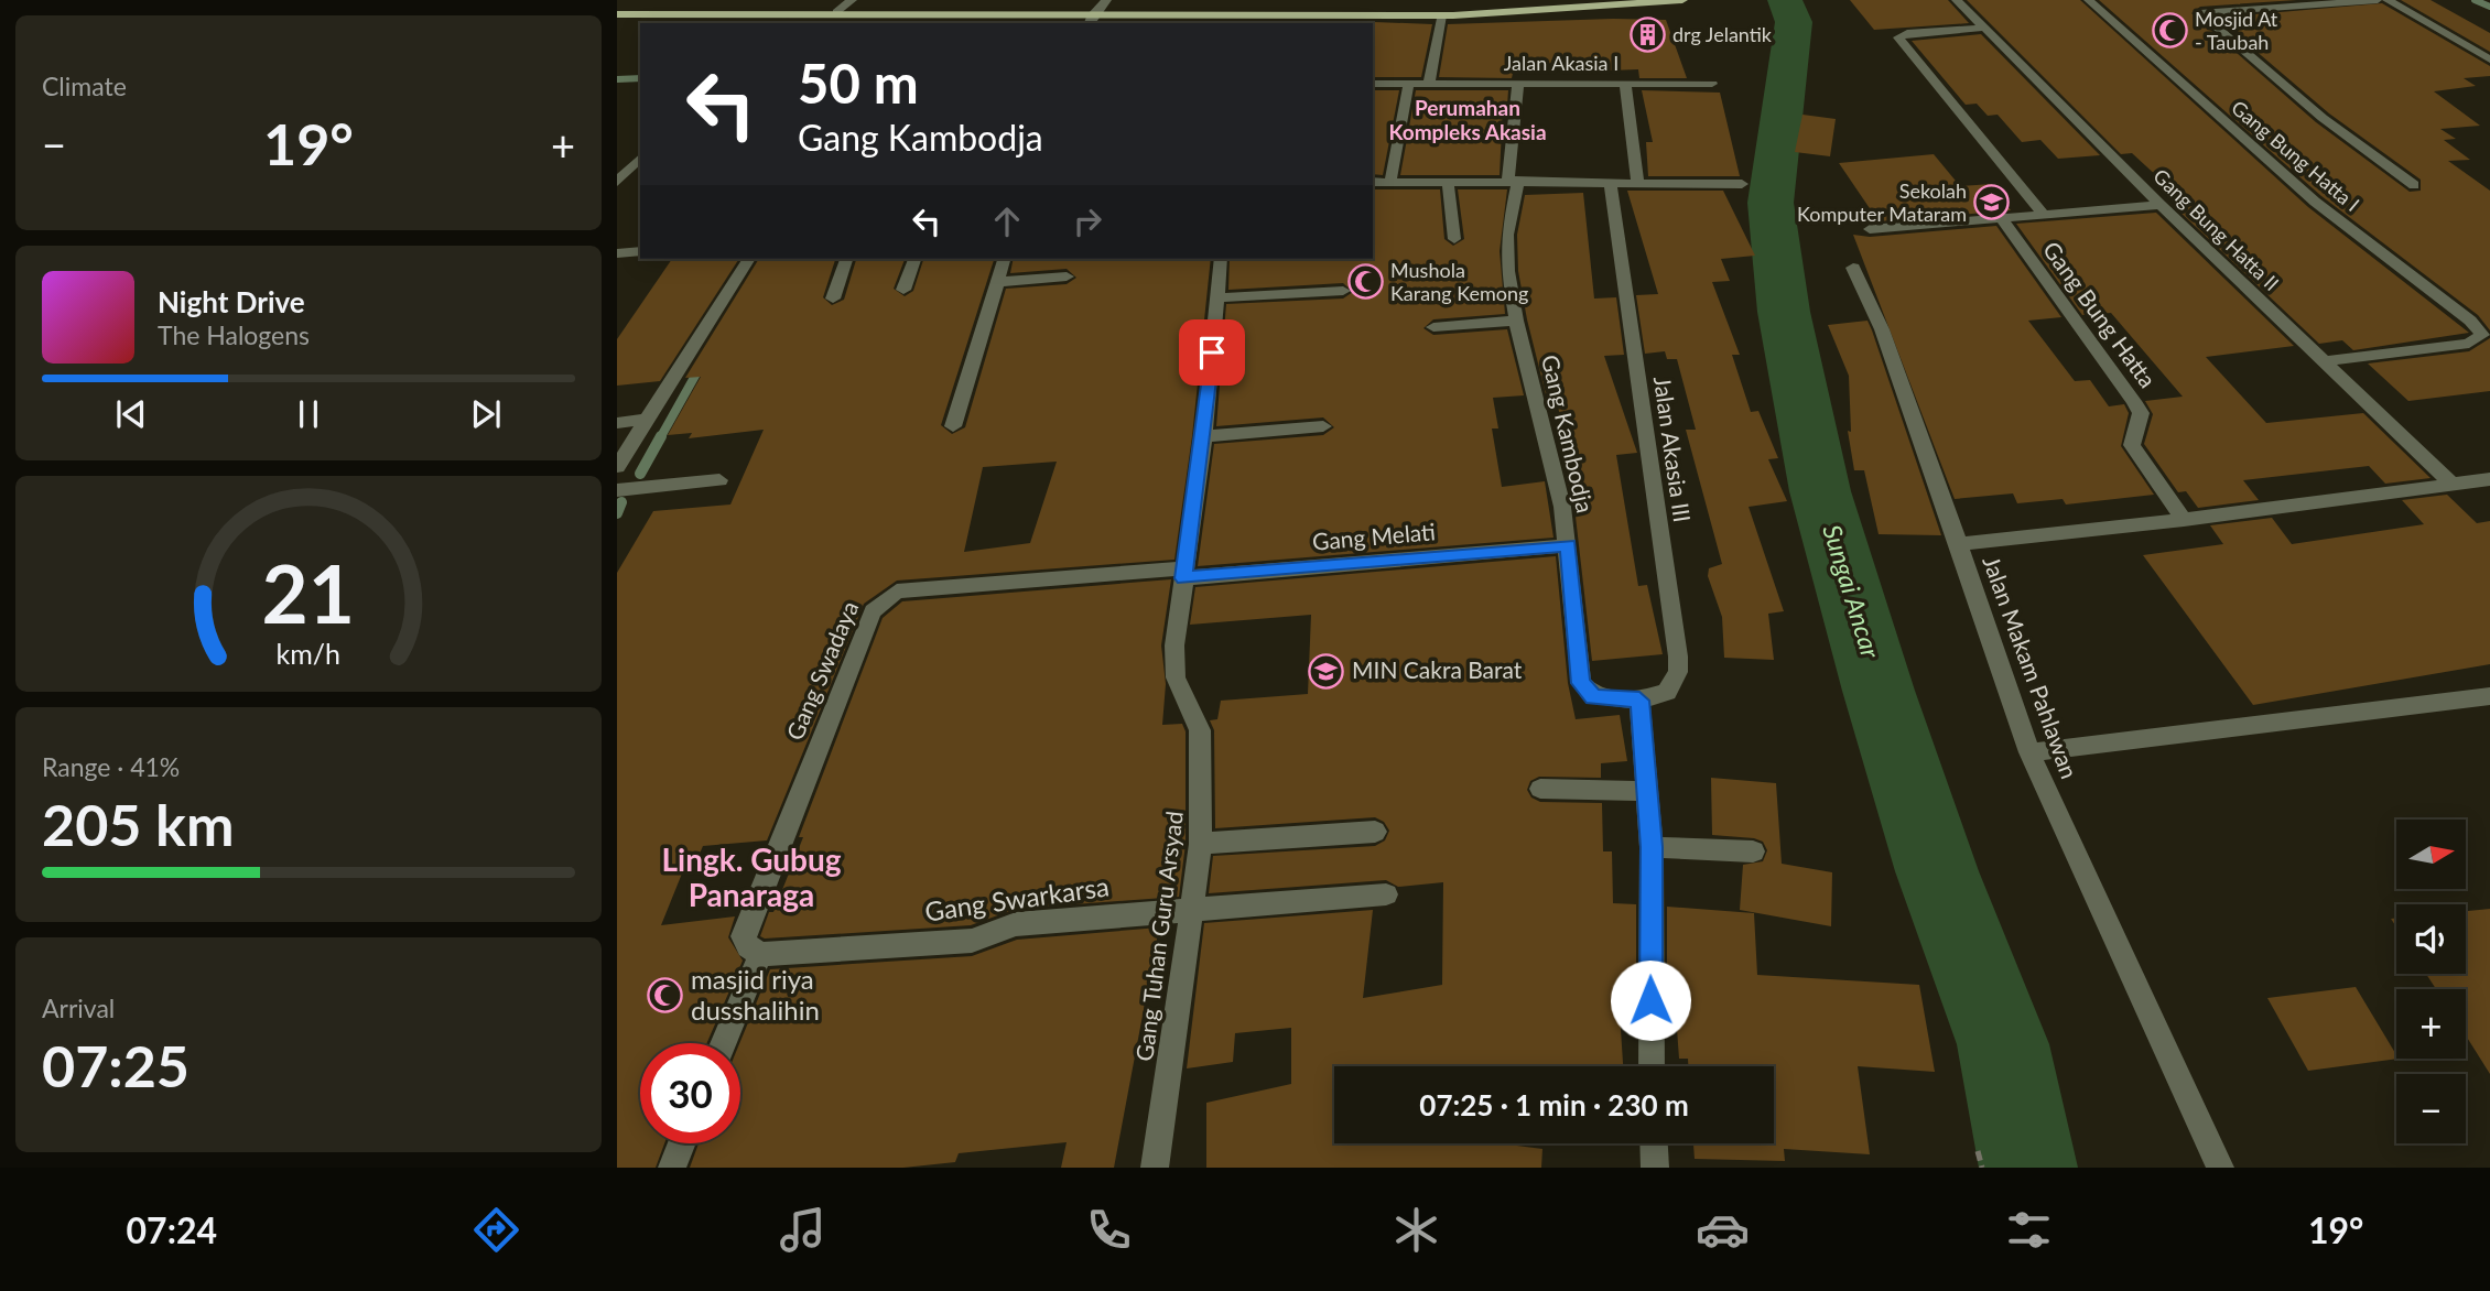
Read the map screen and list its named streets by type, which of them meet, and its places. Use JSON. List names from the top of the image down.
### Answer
{
  "streets": {
    "street": [
      "Jalan Akasia I",
      "Gang Bung Hatta I",
      "Gang Bung Hatta II",
      "Gang Bung Hatta",
      "Gang Kambodja",
      "Jalan Akasia III",
      "Gang Melati",
      "Jalan Makam Pahlawan",
      "Gang Swadaya",
      "Gang Swarkarsa",
      "Gang Tuhan Guru Arsyad"
    ]
  },
  "crossings": [
    ["Jalan Akasia I", "Gang Kambodja"],
    ["Gang Bung Hatta I", "Gang Bung Hatta II"],
    ["Gang Bung Hatta II", "Gang Bung Hatta"],
    ["Gang Bung Hatta II", "Jalan Makam Pahlawan"],
    ["Gang Bung Hatta", "Jalan Makam Pahlawan"],
    ["Gang Kambodja", "Jalan Akasia III"],
    ["Gang Kambodja", "Gang Melati"],
    ["Gang Melati", "Gang Swadaya"],
    ["Gang Melati", "Gang Tuhan Guru Arsyad"],
    ["Gang Swadaya", "Gang Swarkarsa"],
    ["Gang Swadaya", "Gang Tuhan Guru Arsyad"],
    ["Gang Swarkarsa", "Gang Tuhan Guru Arsyad"]
  ],
  "districts": ["Perumahan Kompleks Akasia", "Lingk. Gubug Panaraga"],
  "water": ["Sungai Ancar"],
  "places": {
    "mosque": ["Mosjid At - Taubah", "Mushola Karang Kemong", "masjid riya dusshalihin"],
    "building": ["drg Jelantik"],
    "school or university": ["Sekolah Komputer Mataram", "MIN Cakra Barat"]
  },
  "north": "right",
  "page": {
    "tile": [
      "Climate",
      ["Range · 41%", "205 km"],
      ["Arrival", "07:25"]
    ],
    "turn": ["50 m", "Gang Kambodja"],
    "heat": ["−", "19°", "+"],
    "song": ["Night Drive", "The Halogens"],
    "map_buttons": ["+", "−"],
    "limit": "30",
    "trip": "07:25 · 1 min · 230 m",
    "tabs": ["07:24", "19°"],
    "gauge": ["21", "km/h"]
  }
}
